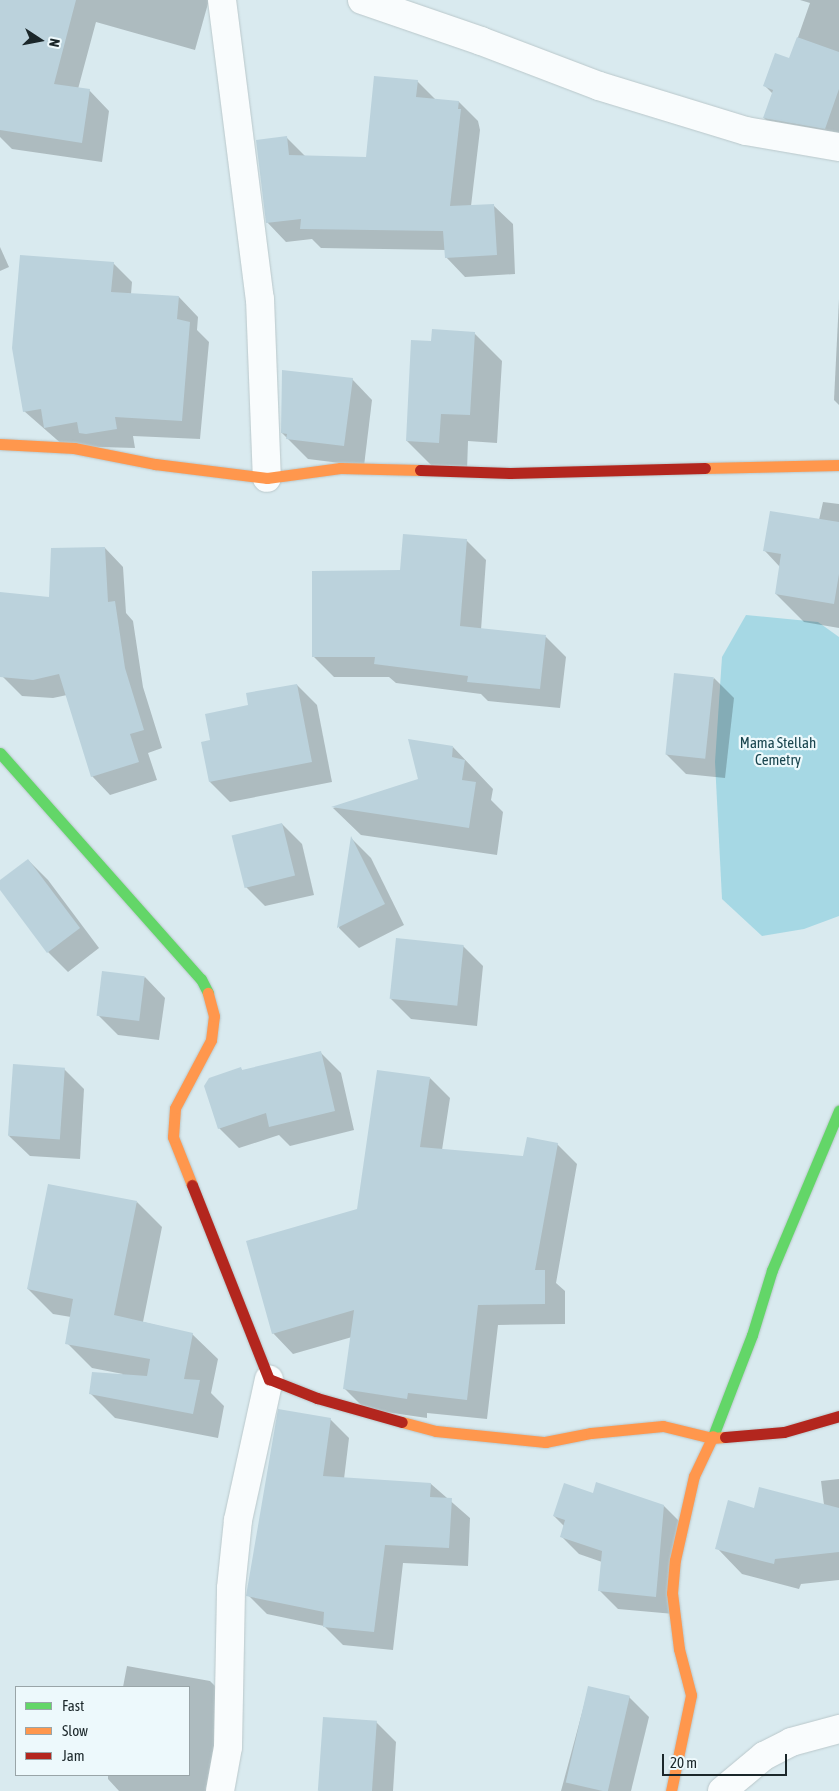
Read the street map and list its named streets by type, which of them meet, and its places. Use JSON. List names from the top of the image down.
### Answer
{
  "parks": ["Mama Stellah Cemetry"],
  "legend": ["Fast", "Slow", "Jam"],
  "scale_bar": "20 m",
  "north": "right"
}
